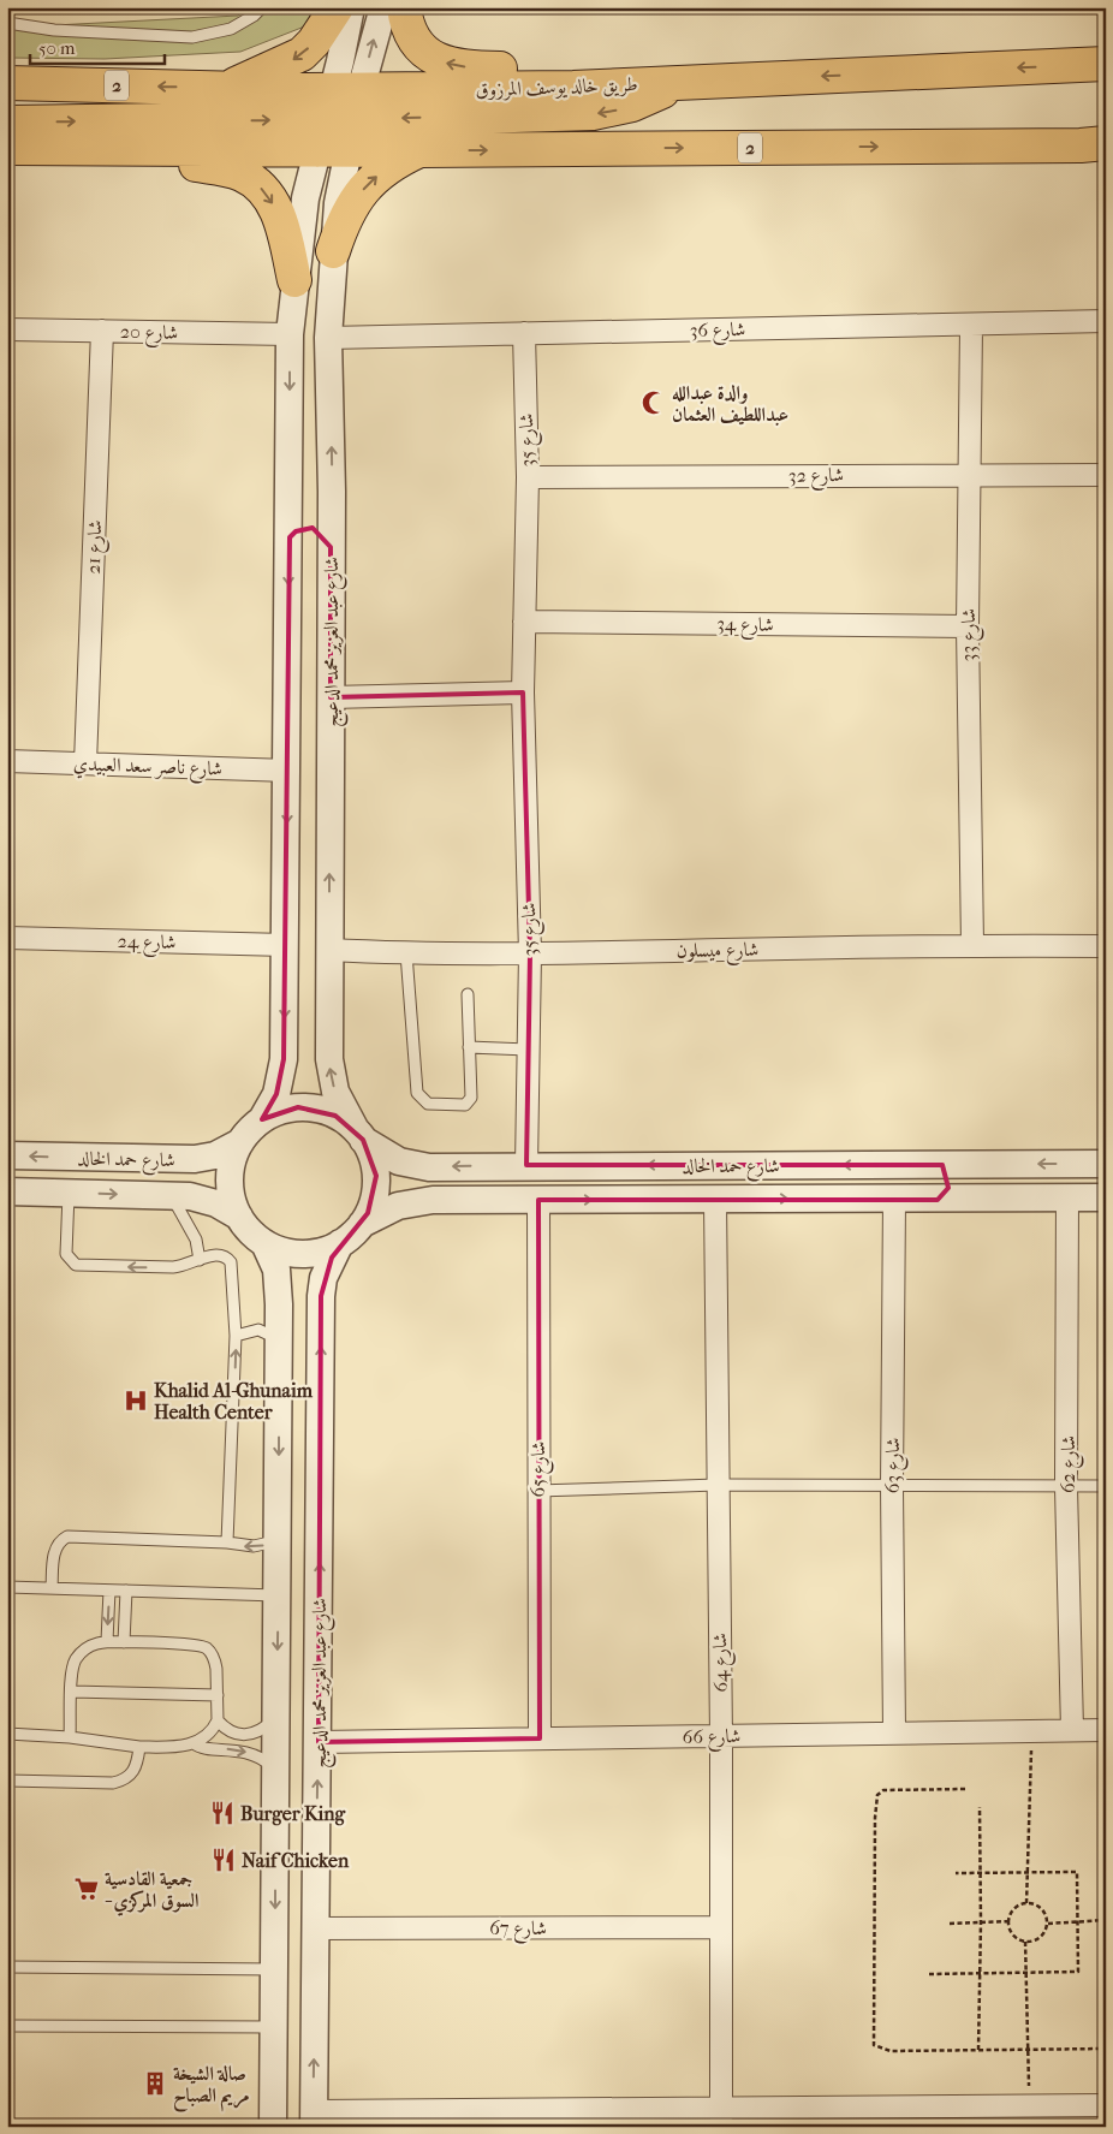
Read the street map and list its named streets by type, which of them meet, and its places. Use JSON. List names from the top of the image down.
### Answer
{
  "streets": {
    "main road": ["2", "طريق خالد يوسف المرزوق"],
    "street": [
      "شارع 36",
      "شارع 20",
      "شارع 35",
      "شارع 32",
      "شارع 21",
      "شارع 34",
      "شارع 33",
      "شارع عبد العزيز محمد الدعيج",
      "شارع ناصر سعد العبيدي",
      "شارع 24",
      "شارع ميسلون",
      "شارع حمد الخالد",
      "شارع 62",
      "شارع 63",
      "شارع 65",
      "شارع 64",
      "شارع 66",
      "شارع 67"
    ]
  },
  "crossings": [
    ["طريق خالد يوسف المرزوق", "شارع عبد العزيز محمد الدعيج"],
    ["شارع 36", "شارع 35"],
    ["شارع 36", "شارع 33"],
    ["شارع 36", "شارع عبد العزيز محمد الدعيج"],
    ["شارع 20", "شارع 21"],
    ["شارع 35", "شارع 32"],
    ["شارع 35", "شارع 34"],
    ["شارع 35", "شارع ميسلون"],
    ["شارع 35", "شارع حمد الخالد"],
    ["شارع 32", "شارع 33"],
    ["شارع 21", "شارع ناصر سعد العبيدي"],
    ["شارع 34", "شارع 33"],
    ["شارع 33", "شارع ميسلون"],
    ["شارع عبد العزيز محمد الدعيج", "شارع ميسلون"],
    ["شارع عبد العزيز محمد الدعيج", "شارع حمد الخالد"],
    ["شارع عبد العزيز محمد الدعيج", "شارع 66"],
    ["شارع عبد العزيز محمد الدعيج", "شارع 67"],
    ["شارع حمد الخالد", "شارع 62"],
    ["شارع حمد الخالد", "شارع 63"],
    ["شارع حمد الخالد", "شارع 65"],
    ["شارع حمد الخالد", "شارع 64"],
    ["شارع 62", "شارع 66"],
    ["شارع 63", "شارع 66"],
    ["شارع 65", "شارع 66"],
    ["شارع 64", "شارع 66"],
    ["شارع 64", "شارع 67"]
  ],
  "places": {
    "mosque": ["والدة عبدالله عبداللطيف العثمان"],
    "hospital": ["Khalid Al-Ghunaim Health Center"],
    "restaurant": ["Burger King", "Naif Chicken"],
    "supermarket": ["جمعية القادسية - السوق المركزي"],
    "building": ["صالة الشيخة مريم الصباح"]
  },
  "scale_bar": "50 m"
}
